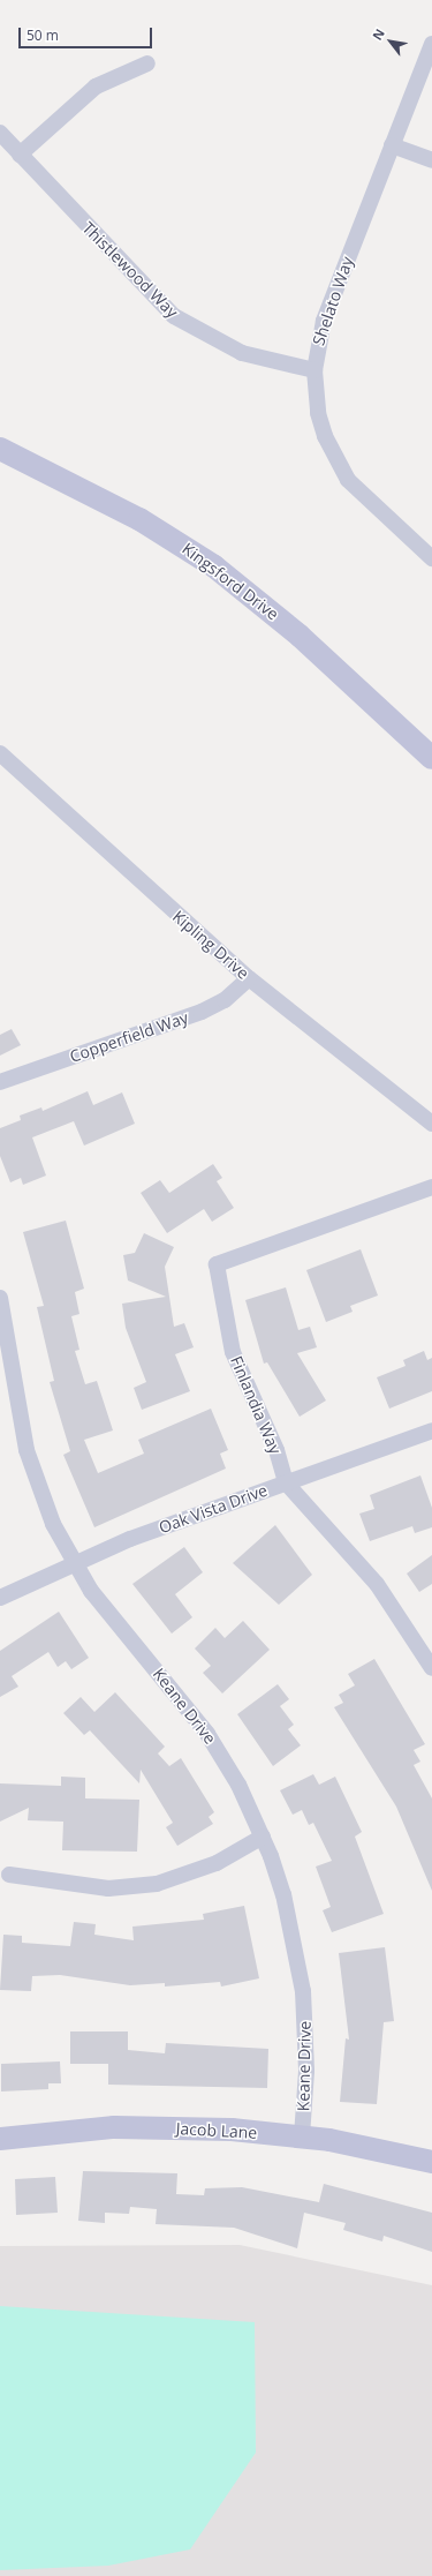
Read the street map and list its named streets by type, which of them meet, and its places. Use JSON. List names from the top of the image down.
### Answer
{
  "streets": {
    "street": [
      "Thistlewood Way",
      "Shelato Way",
      "Kingsford Drive",
      "Kipling Drive",
      "Copperfield Way",
      "Finlandia Way",
      "Oak Vista Drive",
      "Keane Drive",
      "Jacob Lane"
    ]
  },
  "crossings": [
    ["Thistlewood Way", "Shelato Way"],
    ["Kipling Drive", "Copperfield Way"],
    ["Finlandia Way", "Oak Vista Drive"],
    ["Oak Vista Drive", "Keane Drive"],
    ["Keane Drive", "Jacob Lane"]
  ],
  "scale_bar": "50 m",
  "north": "top left"
}
